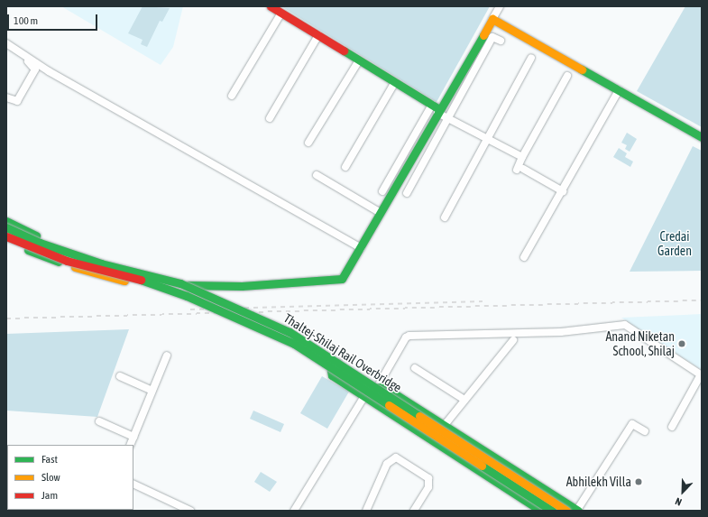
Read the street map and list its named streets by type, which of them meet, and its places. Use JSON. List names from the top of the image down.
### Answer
{
  "streets": {
    "street": ["Thaltej-Shilaj Rail Overbridge"]
  },
  "parks": ["Credai Garden"],
  "places": ["Anand Niketan School, Shilaj", "Abhilekh Villa"],
  "legend": ["Fast", "Slow", "Jam"],
  "scale_bar": "100 m",
  "north": "bottom left"
}
